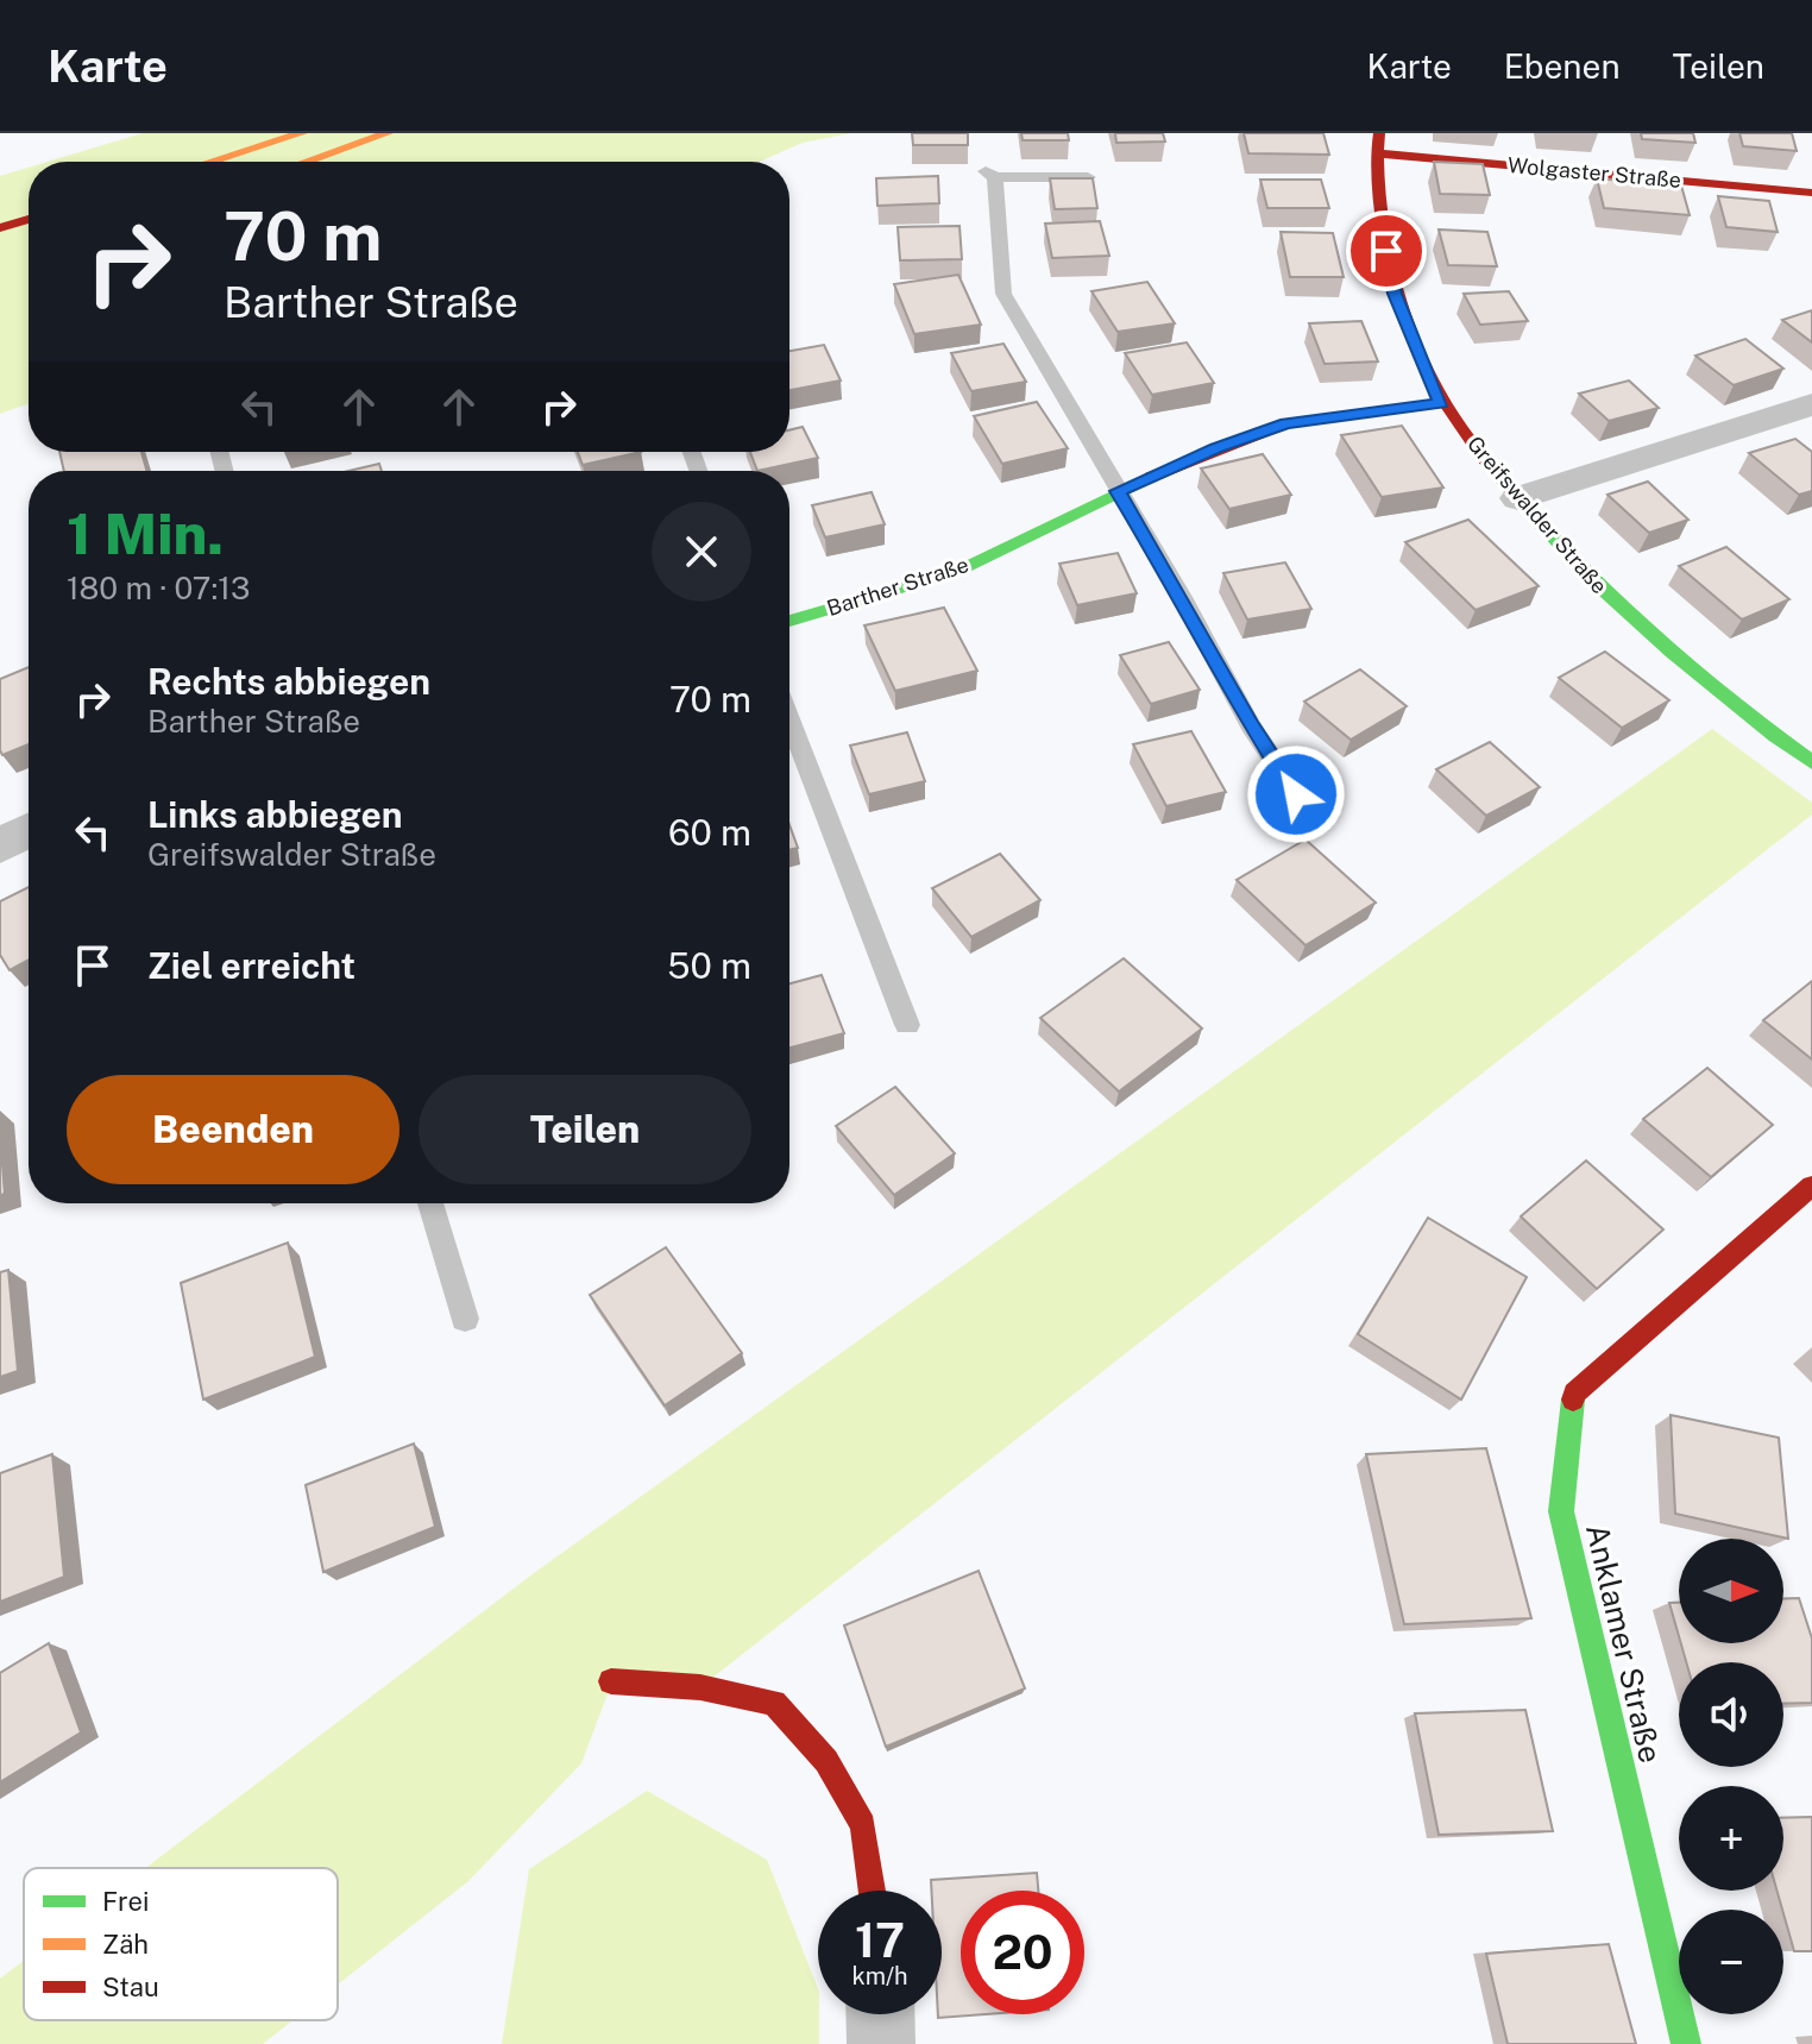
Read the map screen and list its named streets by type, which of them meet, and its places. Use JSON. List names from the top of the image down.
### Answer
{
  "streets": {
    "main road": [
      "Wolgaster Straße",
      "Greifswalder Straße",
      "Barther Straße",
      "Anklamer Straße"
    ]
  },
  "crossings": [
    ["Wolgaster Straße", "Greifswalder Straße"],
    ["Greifswalder Straße", "Barther Straße"]
  ],
  "legend": ["Frei", "Zäh", "Stau"],
  "north": "right",
  "page": {
    "header": "Karte",
    "nav": ["Karte", "Ebenen", "Teilen"],
    "turn": ["70 m", "Barther Straße"],
    "heading": ["1 Min.", "180 m · 07:13"],
    "list": [
      {
        "name": "Rechts abbiegen",
        "note": "Barther Straße",
        "value": "70 m"
      },
      {
        "name": "Links abbiegen",
        "note": "Greifswalder Straße",
        "value": "60 m"
      },
      {
        "name": "Ziel erreicht",
        "value": "50 m"
      }
    ],
    "buttons": ["Beenden", "Teilen"],
    "map_buttons": ["+", "−"],
    "speed": "17 km/h",
    "limit": "20"
  }
}
